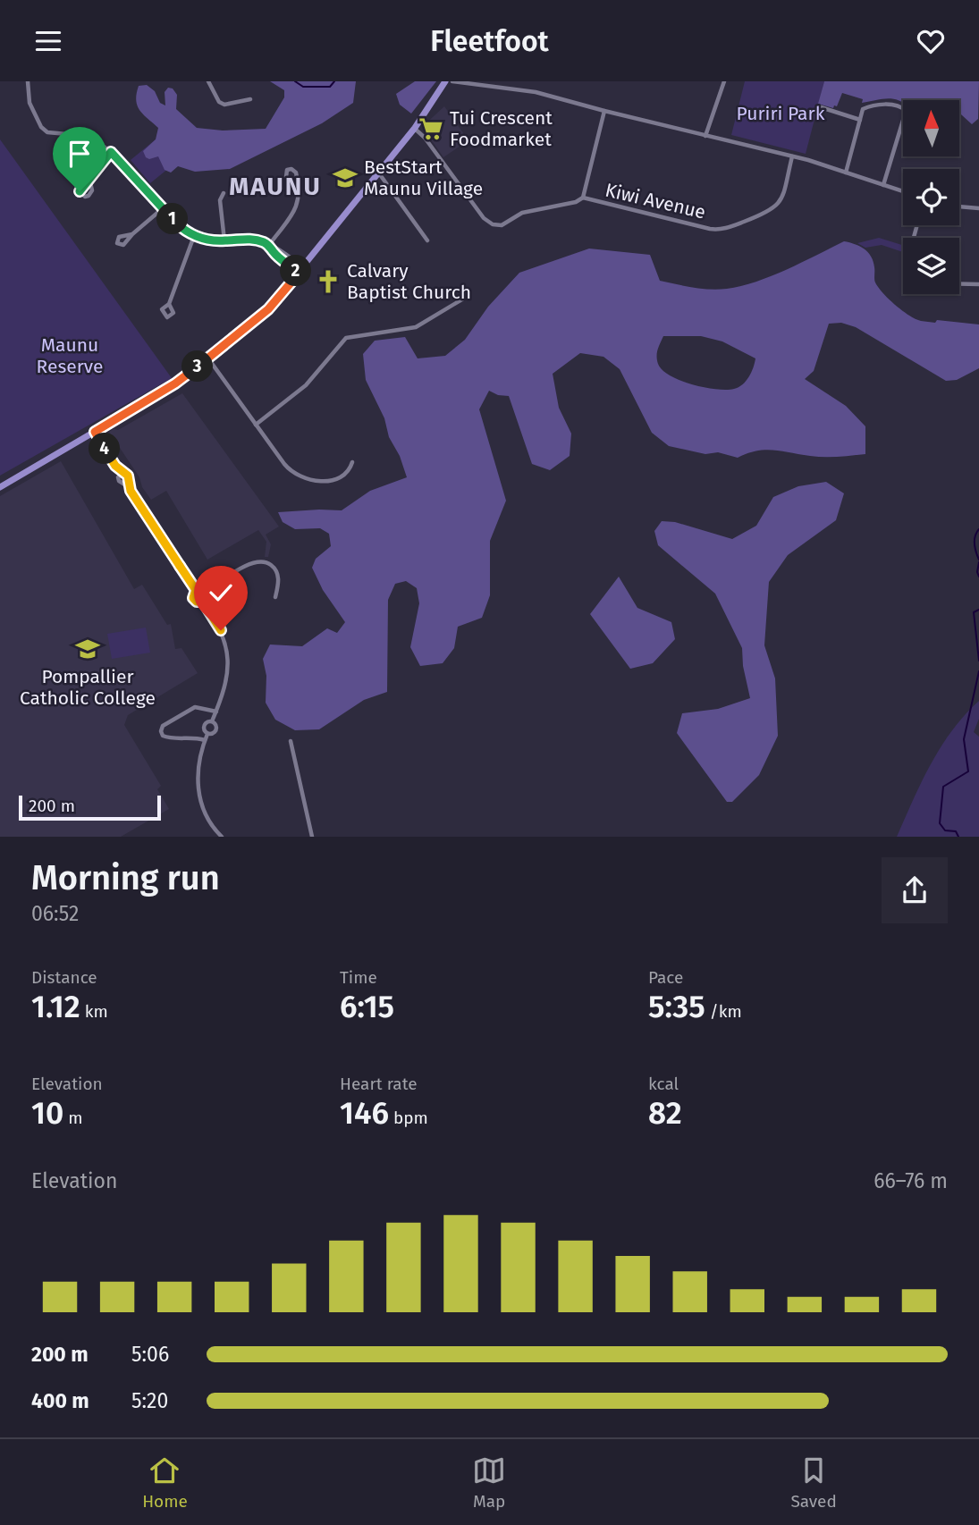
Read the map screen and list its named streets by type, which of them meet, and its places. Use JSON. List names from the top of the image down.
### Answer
{
  "streets": {
    "street": ["Kiwi Avenue"]
  },
  "districts": ["MAUNU"],
  "parks": ["Puriri Park", "Maunu Reserve"],
  "places": {
    "supermarket": ["Tui Crescent Foodmarket"],
    "school or university": ["BestStart Maunu Village", "Pompallier Catholic College"],
    "church": ["Calvary Baptist Church"]
  },
  "scale_bar": "200 m",
  "north": "top",
  "page": {
    "header": "Fleetfoot",
    "pins": [
      "1",
      "2",
      "3",
      "4"
    ],
    "scale": "200 m",
    "heading": ["Morning run", "06:52"],
    "stats": [
      ["Distance", "1.12 km"],
      ["Time", "6:15"],
      ["Pace", "5:35 /km"],
      ["Elevation", "10 m"],
      ["Heart rate", "146 bpm"],
      ["kcal", "82"]
    ],
    "chart": ["Elevation", "66–76 m"],
    "list": [
      {
        "name": "200 m",
        "note": "5:06"
      },
      {
        "name": "400 m",
        "note": "5:20"
      }
    ],
    "tabs": ["Home", "Map", "Saved"]
  }
}
